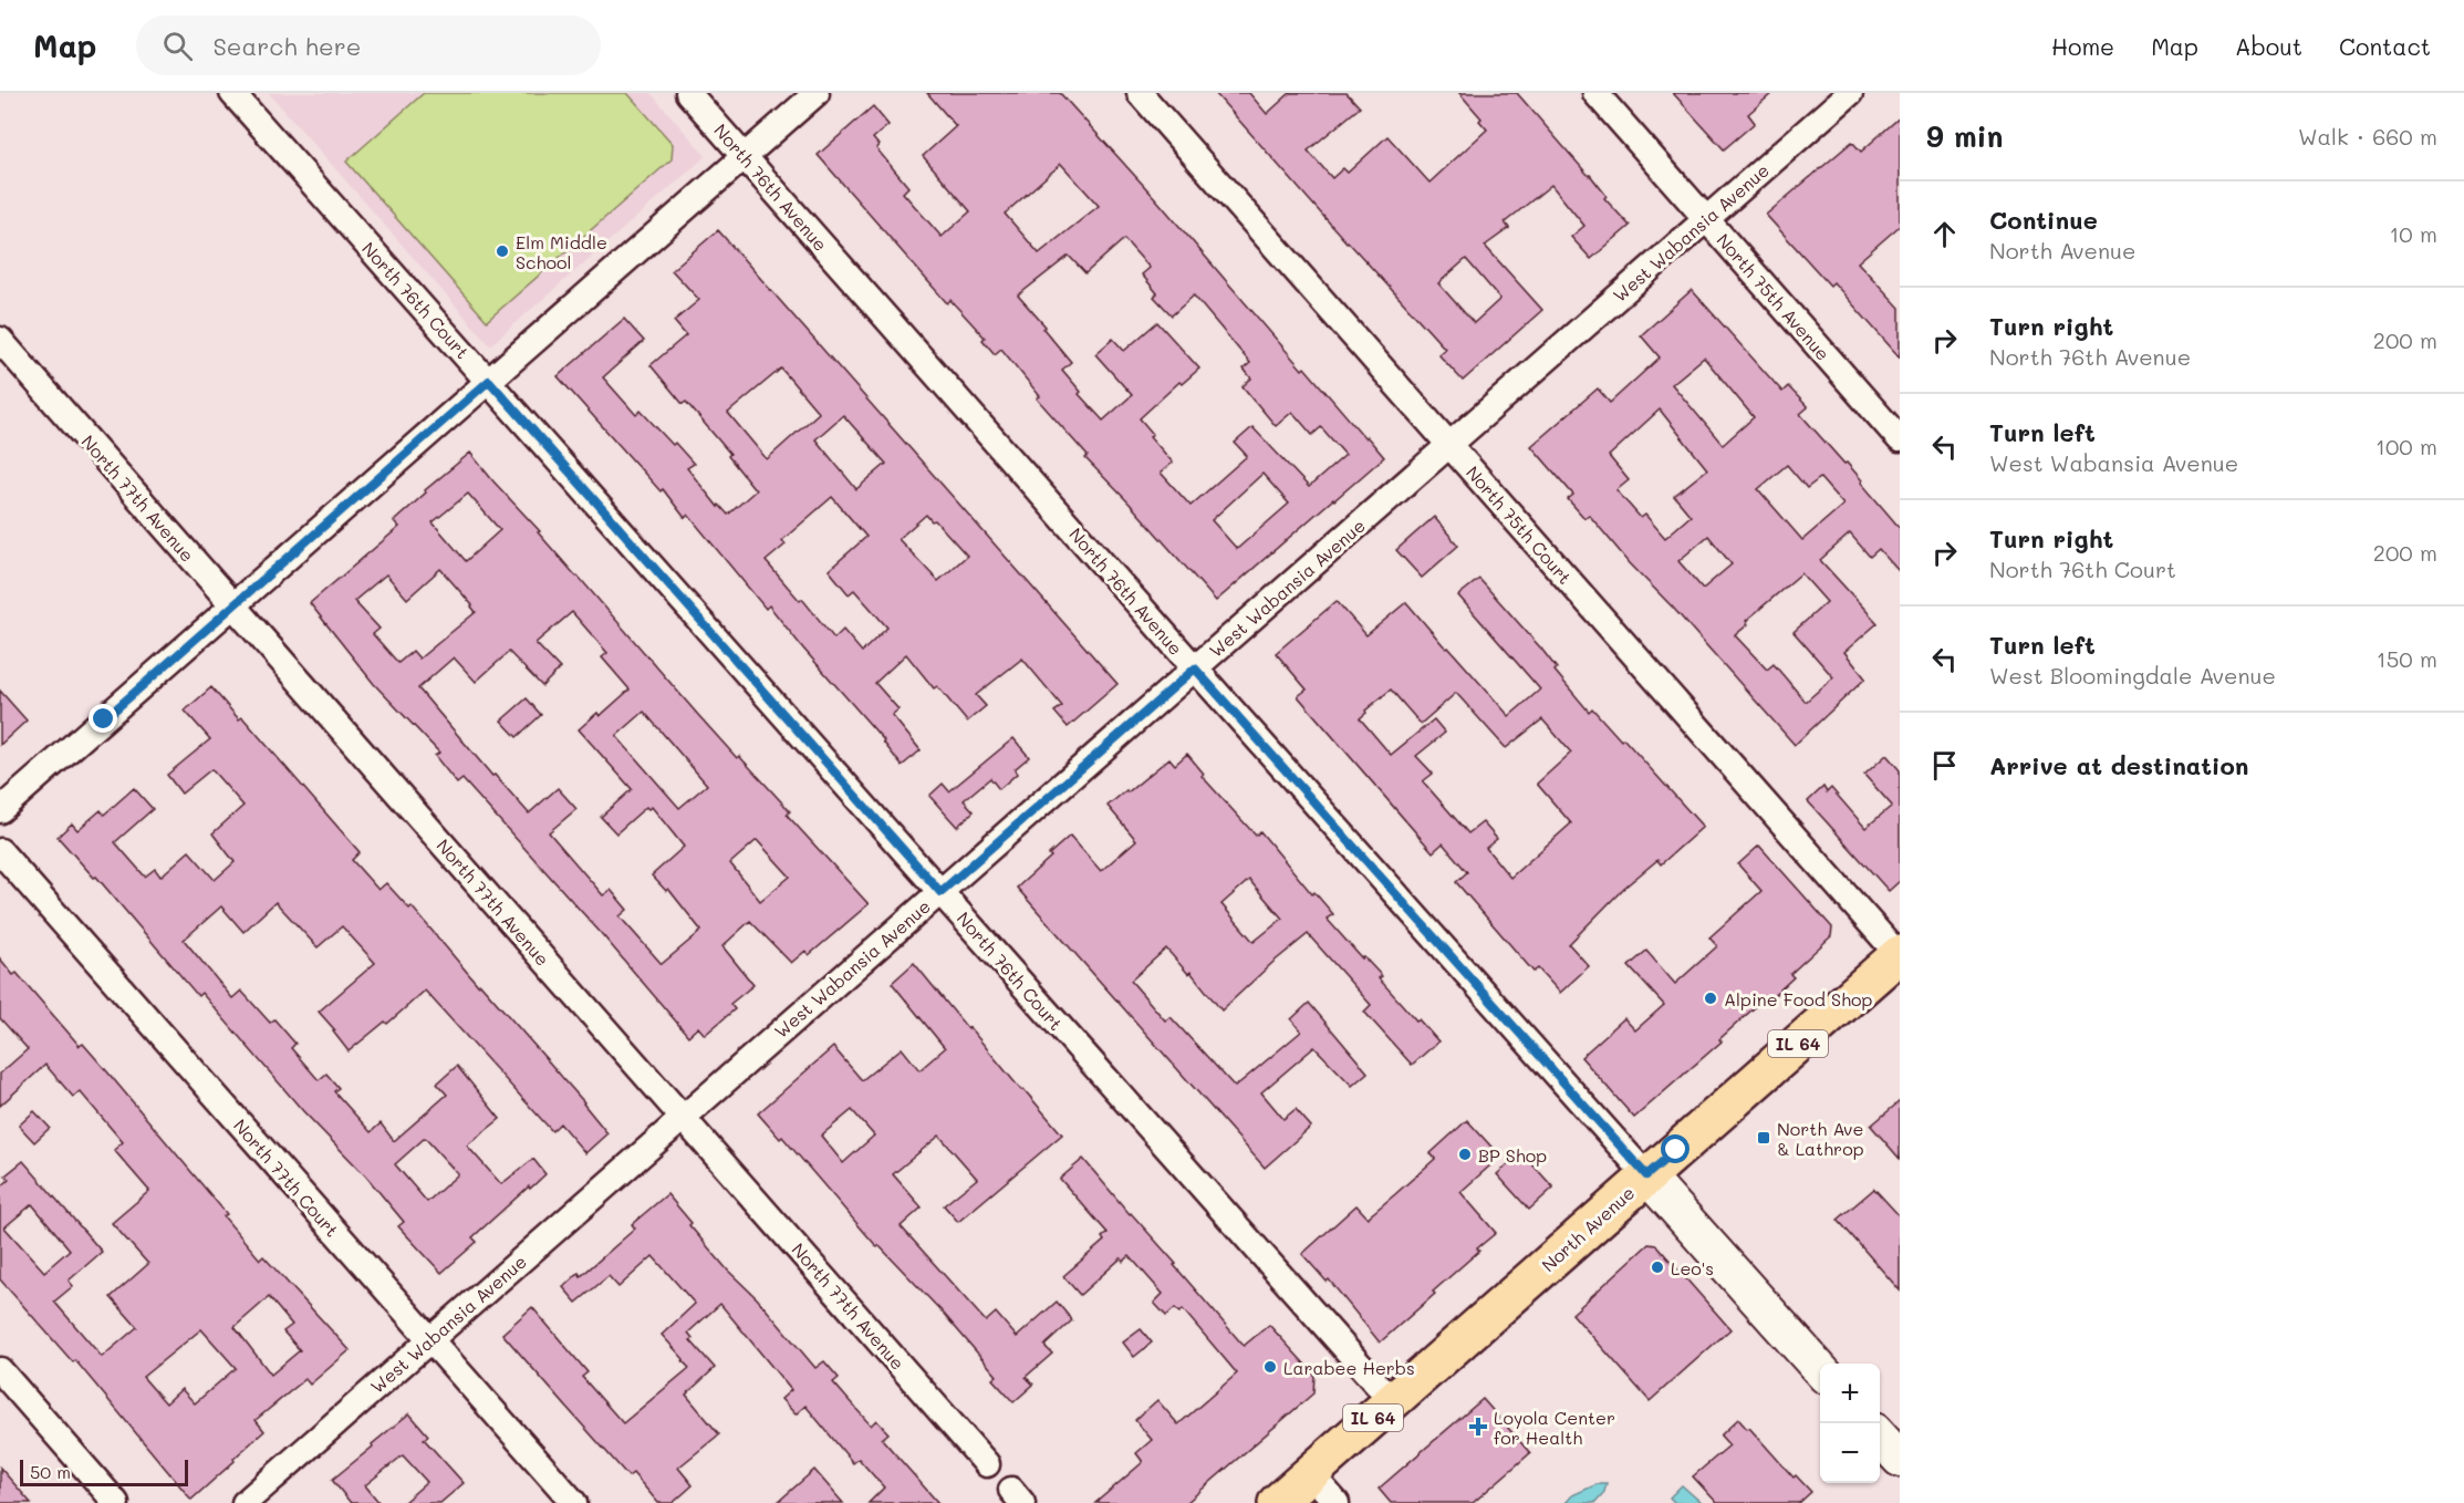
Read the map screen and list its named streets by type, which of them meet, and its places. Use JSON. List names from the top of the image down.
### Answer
{
  "streets": {
    "main road": ["IL 64", "North Avenue"],
    "street": [
      "North 76th Avenue",
      "West Wabansia Avenue",
      "North 75th Avenue",
      "North 76th Court",
      "North 77th Avenue",
      "North 75th Court",
      "North 77th Court"
    ]
  },
  "crossings": [
    ["North 76th Avenue", "West Wabansia Avenue"],
    ["North 76th Avenue", "North Avenue"],
    ["West Wabansia Avenue", "North 75th Avenue"],
    ["West Wabansia Avenue", "North 76th Court"],
    ["West Wabansia Avenue", "North 77th Avenue"],
    ["West Wabansia Avenue", "North 75th Court"],
    ["West Wabansia Avenue", "North 77th Court"],
    ["North 76th Court", "North Avenue"],
    ["North 75th Court", "North Avenue"]
  ],
  "places": {
    "other": [
      "Elm Middle School",
      "Alpine Food Shop",
      "BP Shop",
      "Leo's",
      "Larabee Herbs"
    ],
    "transit": ["North Ave & Lathrop"],
    "health": ["Loyola Center for Health"]
  },
  "scale_bar": "50 m",
  "page": {
    "header": "Map",
    "search": "Search here",
    "nav": [
      "Home",
      "Map",
      "About",
      "Contact"
    ],
    "heading": ["9 min", "Walk · 660 m"],
    "list": [
      ["Continue", "North Avenue", "10 m"],
      ["Turn right", "North 76th Avenue", "200 m"],
      ["Turn left", "West Wabansia Avenue", "100 m"],
      ["Turn right", "North 76th Court", "200 m"],
      ["Turn left", "West Bloomingdale Avenue", "150 m"],
      "Arrive at destination"
    ],
    "map_buttons": ["+", "−"],
    "scale": "50 m"
  }
}
